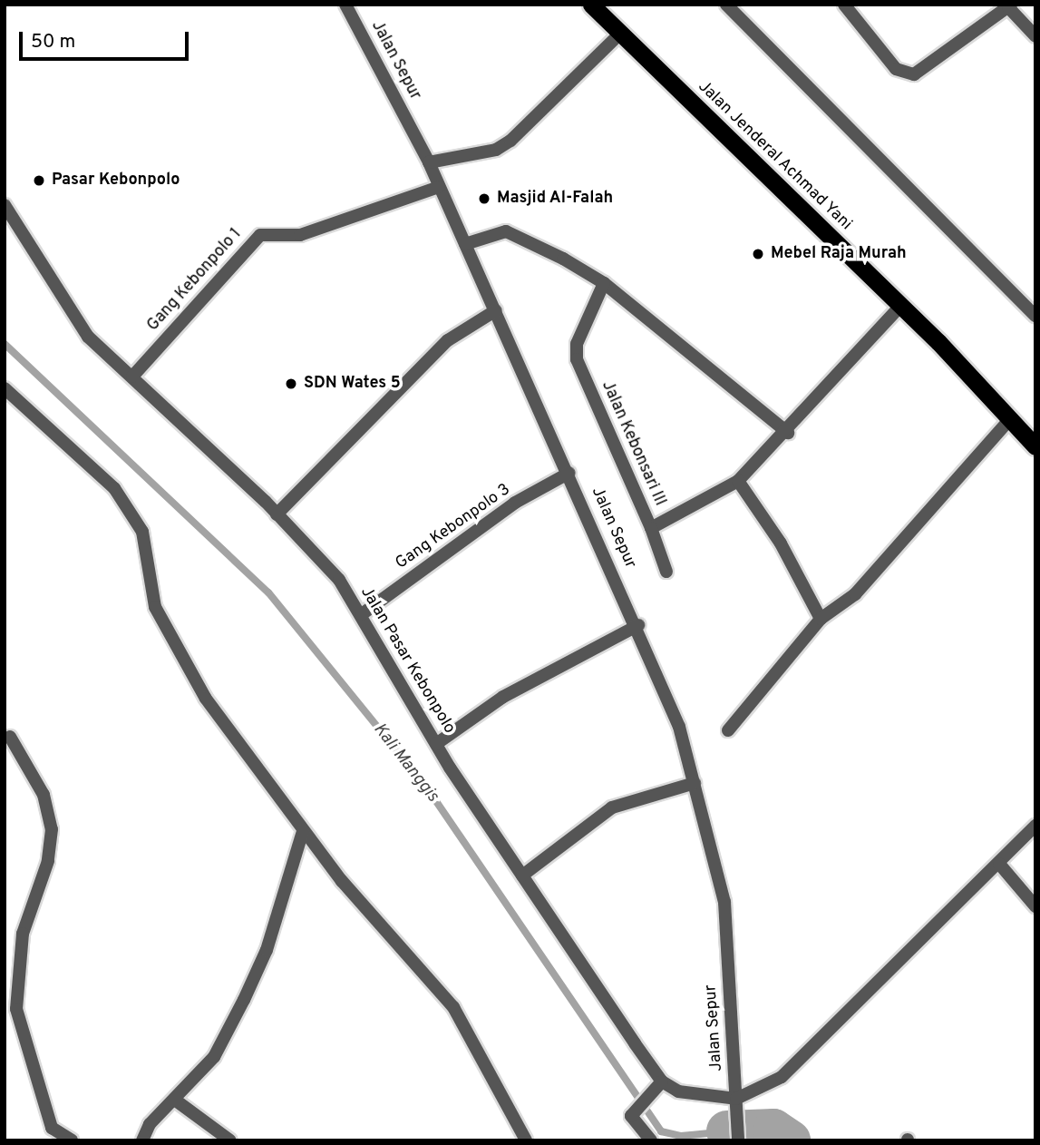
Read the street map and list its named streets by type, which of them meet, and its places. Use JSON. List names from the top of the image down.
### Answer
{
  "streets": {
    "highway": ["Jalan Jenderal Achmad Yani"],
    "street": [
      "Jalan Sepur",
      "Gang Kebonpolo 1",
      "Jalan Kebonsari III",
      "Gang Kebonpolo 3",
      "Jalan Pasar Kebonpolo"
    ]
  },
  "crossings": [
    ["Jalan Sepur", "Gang Kebonpolo 1"],
    ["Jalan Sepur", "Gang Kebonpolo 3"],
    ["Jalan Jenderal Achmad Yani", "Jalan Kebonsari III"],
    ["Gang Kebonpolo 1", "Jalan Pasar Kebonpolo"],
    ["Gang Kebonpolo 3", "Jalan Pasar Kebonpolo"]
  ],
  "water": ["Kali Manggis"],
  "places": [
    "Pasar Kebonpolo",
    "Masjid Al-Falah",
    "Mebel Raja Murah",
    "SDN Wates 5"
  ],
  "scale_bar": "50 m"
}
